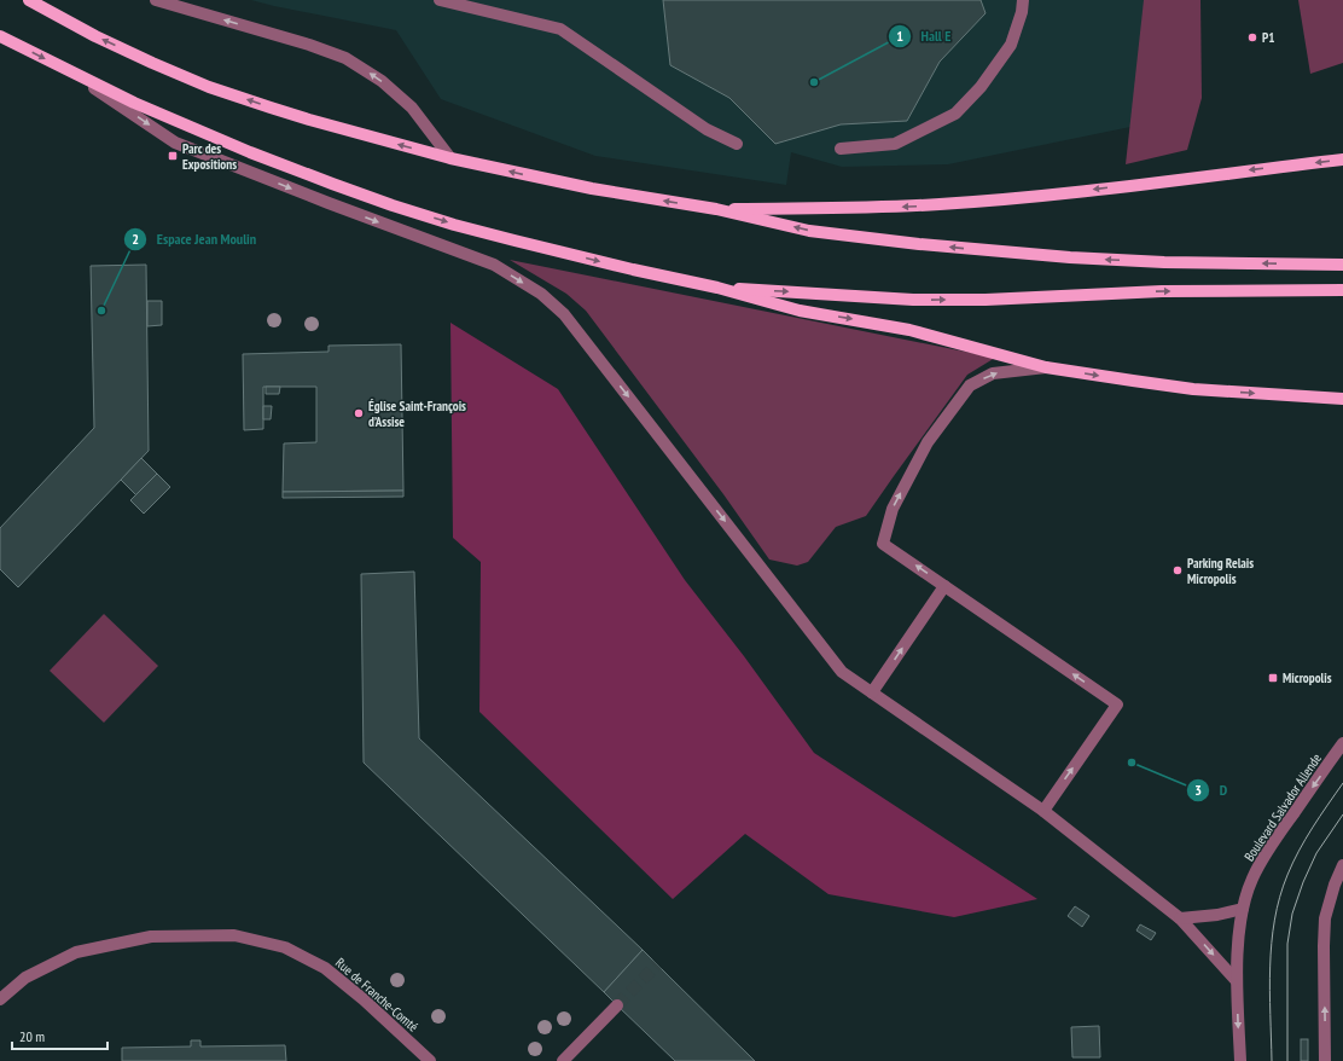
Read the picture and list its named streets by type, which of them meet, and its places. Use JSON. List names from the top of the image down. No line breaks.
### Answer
{"streets":{"street":["Boulevard Salvador Allende","Rue de Franche-Comté"]},"places":{"other":["P1","Hall E","Espace Jean Moulin","Église Saint-François d’Assise","Parking Relais Micropolis","D"],"transit":["Parc des Expositions","Micropolis"]},"scale_bar":"20 m"}
